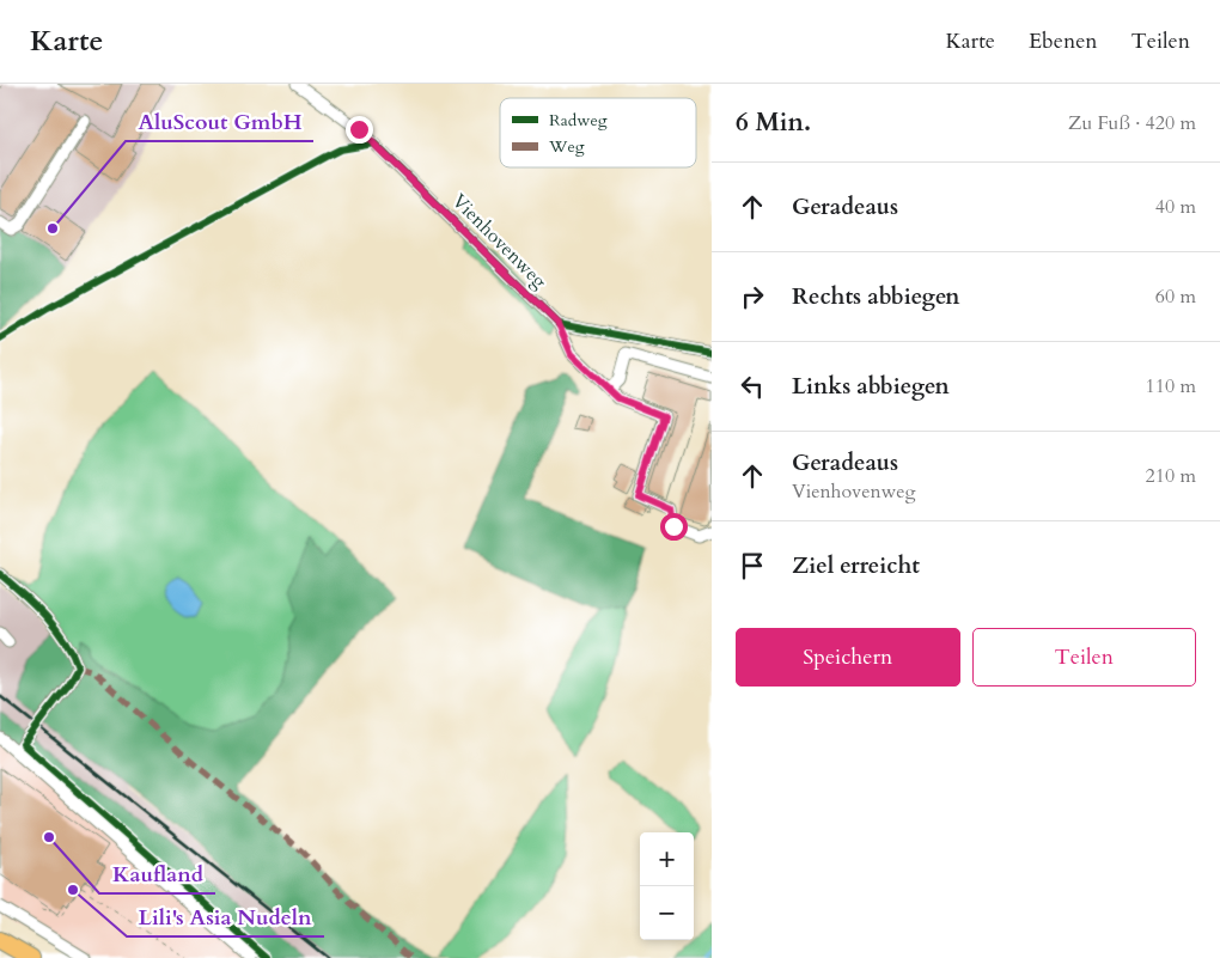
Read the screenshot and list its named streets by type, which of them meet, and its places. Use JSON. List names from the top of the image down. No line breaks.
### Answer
{"streets":{"street":["Vienhovenweg"]},"places":["AluScout GmbH","Kaufland","Lili's Asia Nudeln"],"legend":["Radweg","Weg"],"page":{"header":"Karte","nav":["Karte","Ebenen","Teilen"],"heading":["6 Min.","Zu Fuß · 420 m"],"list":[["Geradeaus","40 m"],["Rechts abbiegen","60 m"],["Links abbiegen","110 m"],["Geradeaus","Vienhovenweg","210 m"],"Ziel erreicht"],"buttons":["Speichern","Teilen"],"map_buttons":["+","−"]}}
